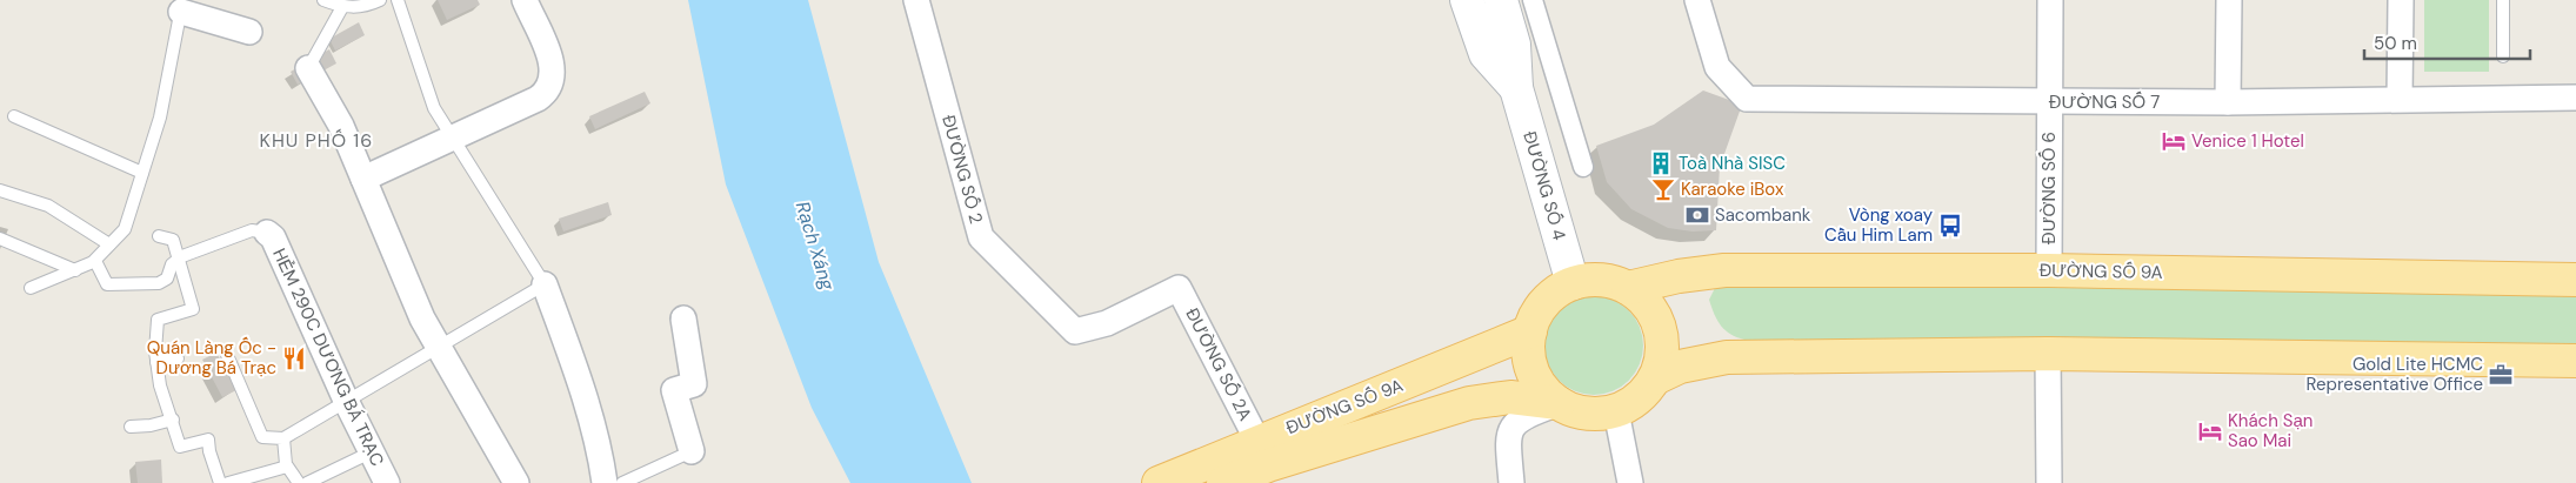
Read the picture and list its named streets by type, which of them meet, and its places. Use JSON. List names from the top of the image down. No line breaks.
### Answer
{"streets":{"main road":["ĐƯỜNG SỐ 4","ĐƯỜNG SỐ 9A"],"street":["ĐƯỜNG SỐ 7","ĐƯỜNG SỐ 2","ĐƯỜNG SỐ 6","HẺM 290C DƯƠNG BÁ TRẠC","ĐƯỜNG SỐ 2A"]},"crossings":[["ĐƯỜNG SỐ 7","ĐƯỜNG SỐ 6"],["ĐƯỜNG SỐ 2","ĐƯỜNG SỐ 2A"],["ĐƯỜNG SỐ 4","ĐƯỜNG SỐ 9A"],["ĐƯỜNG SỐ 6","ĐƯỜNG SỐ 9A"],["ĐƯỜNG SỐ 9A","ĐƯỜNG SỐ 2A"]],"districts":["KHU PHỐ 16"],"water":["Rạch Xáng"],"places":{"hotel":["Venice 1 Hotel","Khách Sạn Sao Mai"],"building":["Toà Nhà SISC"],"bar":["Karaoke iBox"],"bank":["Sacombank"],"bus stop":["Vòng xoay Cầu Him Lam"],"restaurant":["Quán Làng Ốc - Dương Bá Trạc"],"office":["Gold Lite HCMC Representative Office"]},"scale_bar":"50 m"}
